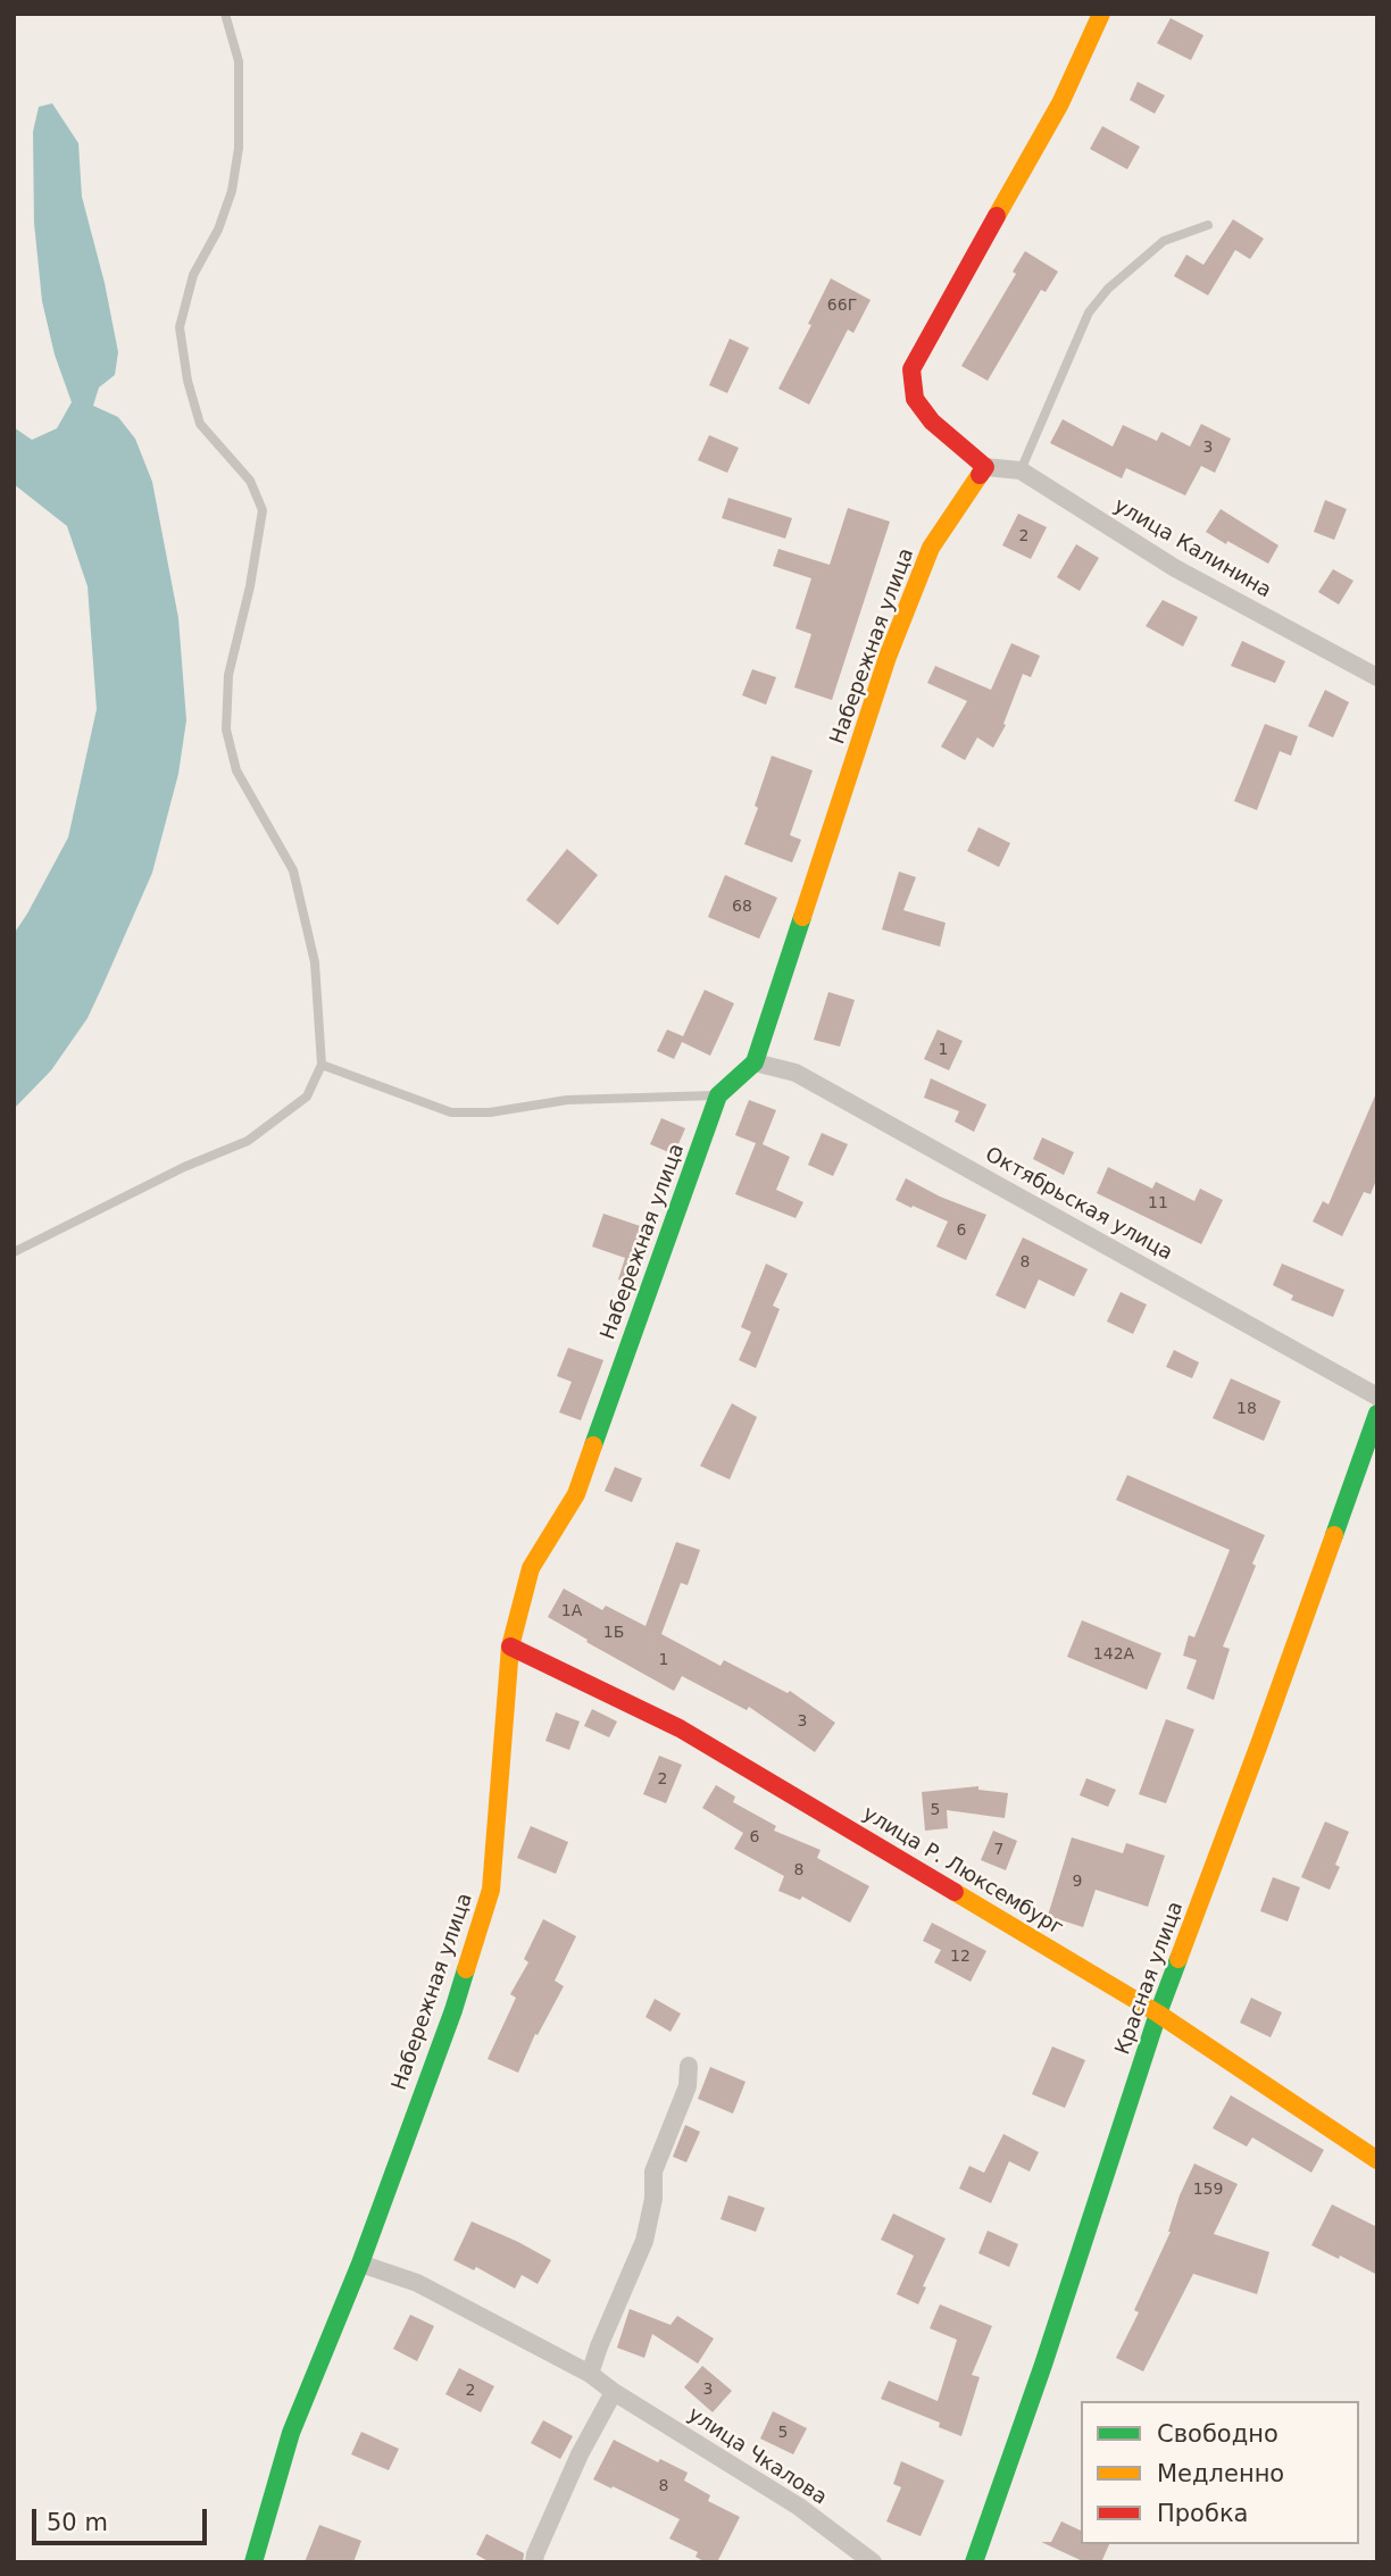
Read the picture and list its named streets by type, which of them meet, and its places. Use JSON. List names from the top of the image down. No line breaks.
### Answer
{"streets":{"street":["улица Калинина","Набережная улица","Октябрьская улица","улица Р. Люксембург","Красная улица","улица Чкалова"]},"crossings":[["улица Калинина","Набережная улица"],["Набережная улица","Октябрьская улица"],["Набережная улица","улица Р. Люксембург"],["Набережная улица","улица Чкалова"],["улица Р. Люксембург","Красная улица"]],"house_numbers":["66Г","3","2","68","1","11","6","8","18","1А","1Б","142А","1","3","2","5","6","7","8","9","12","159","3","2","5","8"],"legend":["Свободно","Медленно","Пробка"],"scale_bar":"50 m"}
